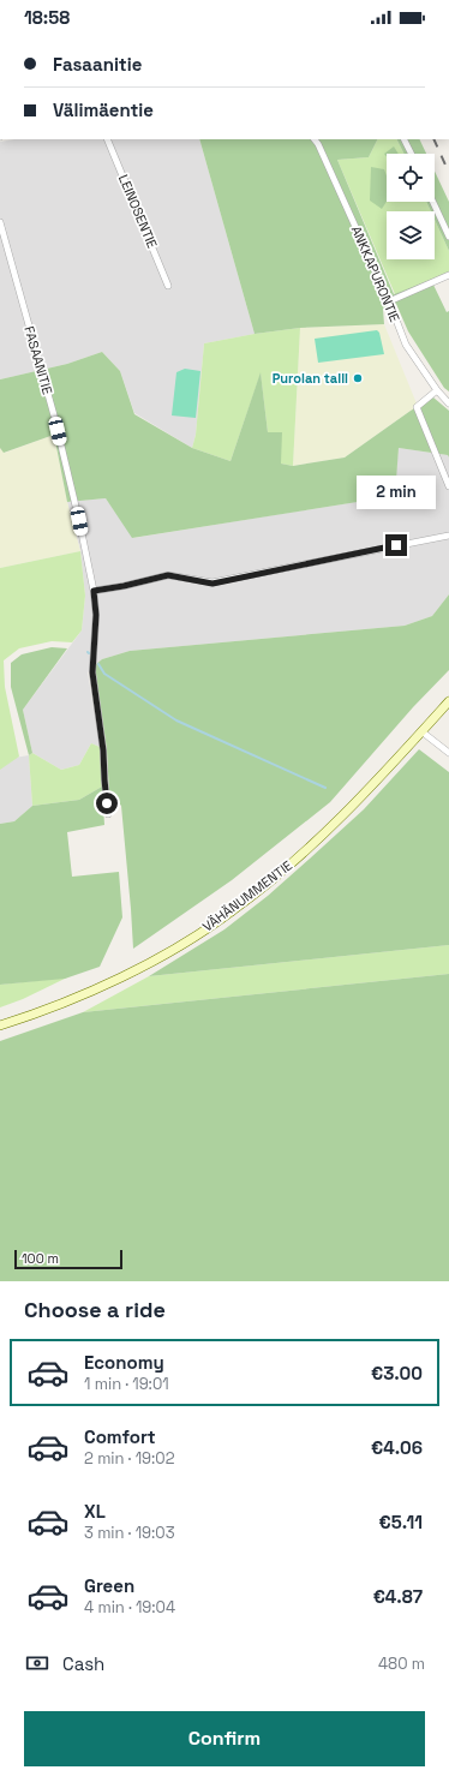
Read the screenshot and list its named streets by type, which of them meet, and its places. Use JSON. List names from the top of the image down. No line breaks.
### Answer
{"streets":{"main road":["VÄHÄNUMMENTIE"],"street":["LEINOSENTIE","ANKKAPURONTIE","FASAANITIE"]},"places":["Purolan talli"],"scale_bar":"100 m","page":{"status":"18:58","banner":["Fasaanitie","Välimäentie"],"bubble":"2 min","scale":"100 m","heading":"Choose a ride","list":[{"name":"Economy","note":"1 min · 19:01","value":"€3.00"},{"name":"Comfort","note":"2 min · 19:02","value":"€4.06"},{"name":"XL","note":"3 min · 19:03","value":"€5.11"},{"name":"Green","note":"4 min · 19:04","value":"€4.87"}],"pay":["Cash","480 m"],"buttons":"Confirm"}}
